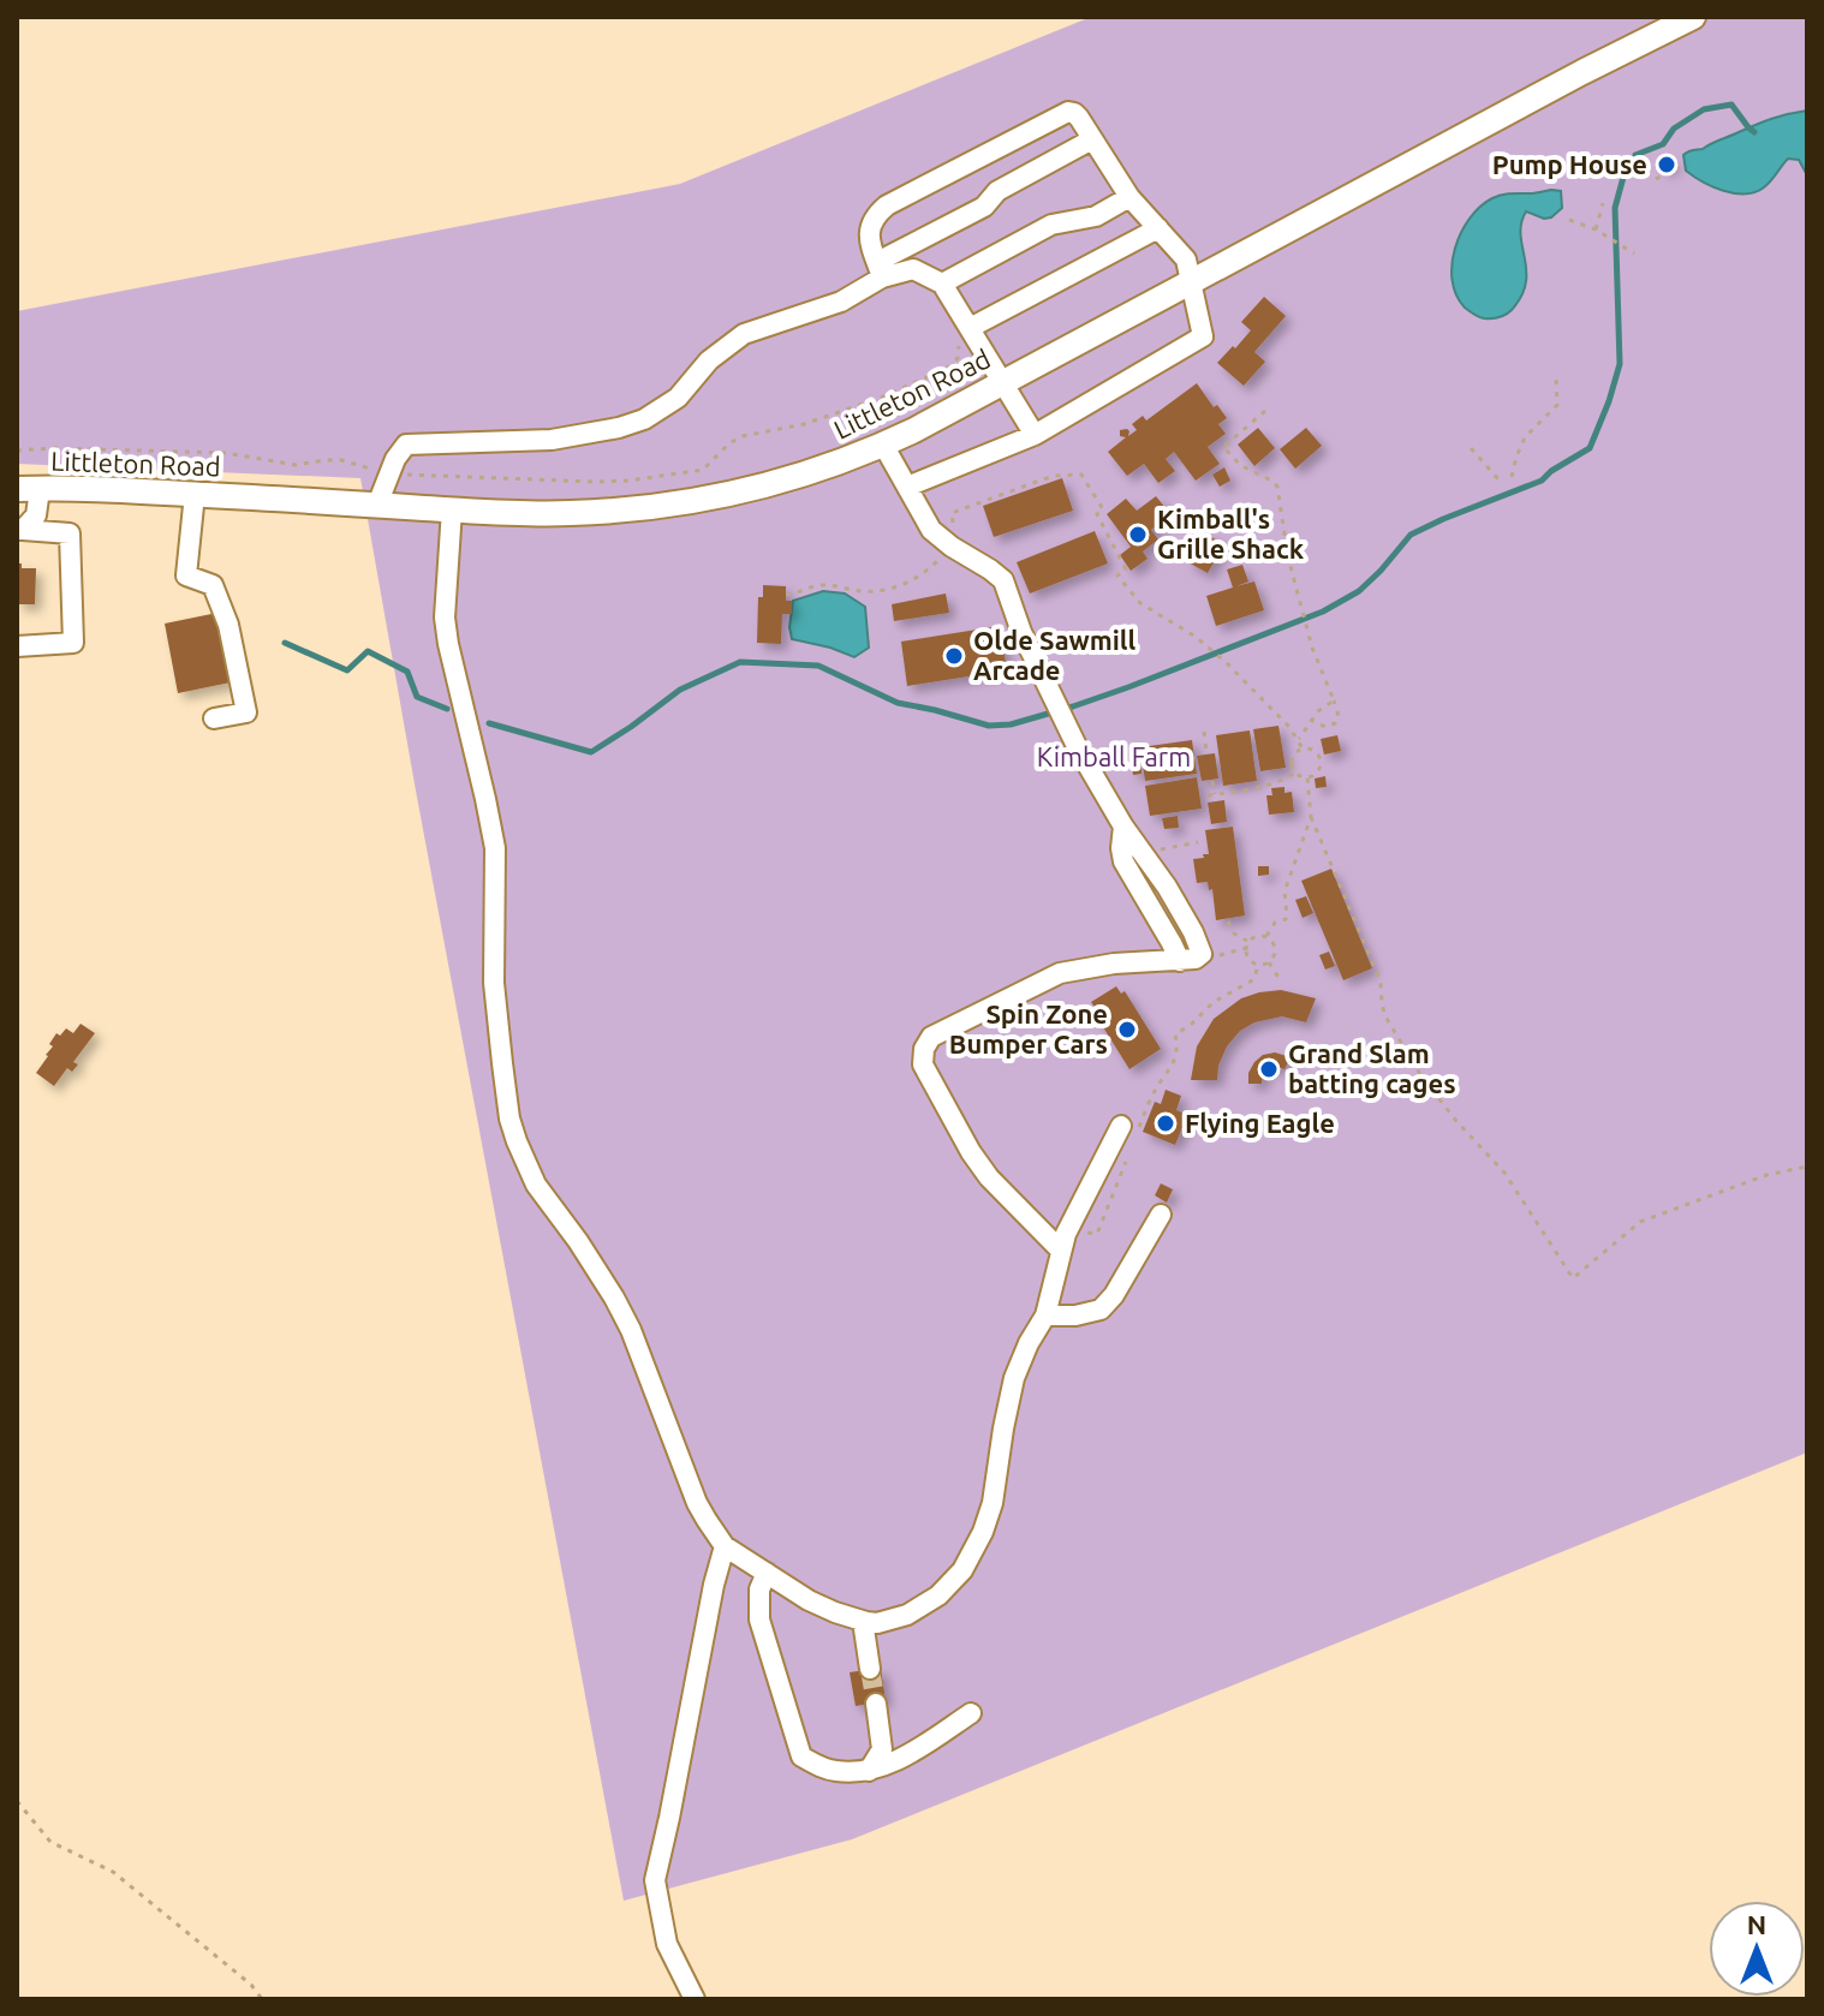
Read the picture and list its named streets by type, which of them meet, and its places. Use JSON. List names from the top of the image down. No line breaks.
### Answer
{"streets":{"main road":["Littleton Road"]},"parks":["Kimball Farm"],"places":["Pump House","Kimball's Grille Shack","Olde Sawmill Arcade","Spin Zone Bumper Cars","Grand Slam batting cages","Flying Eagle"],"north":"top"}
